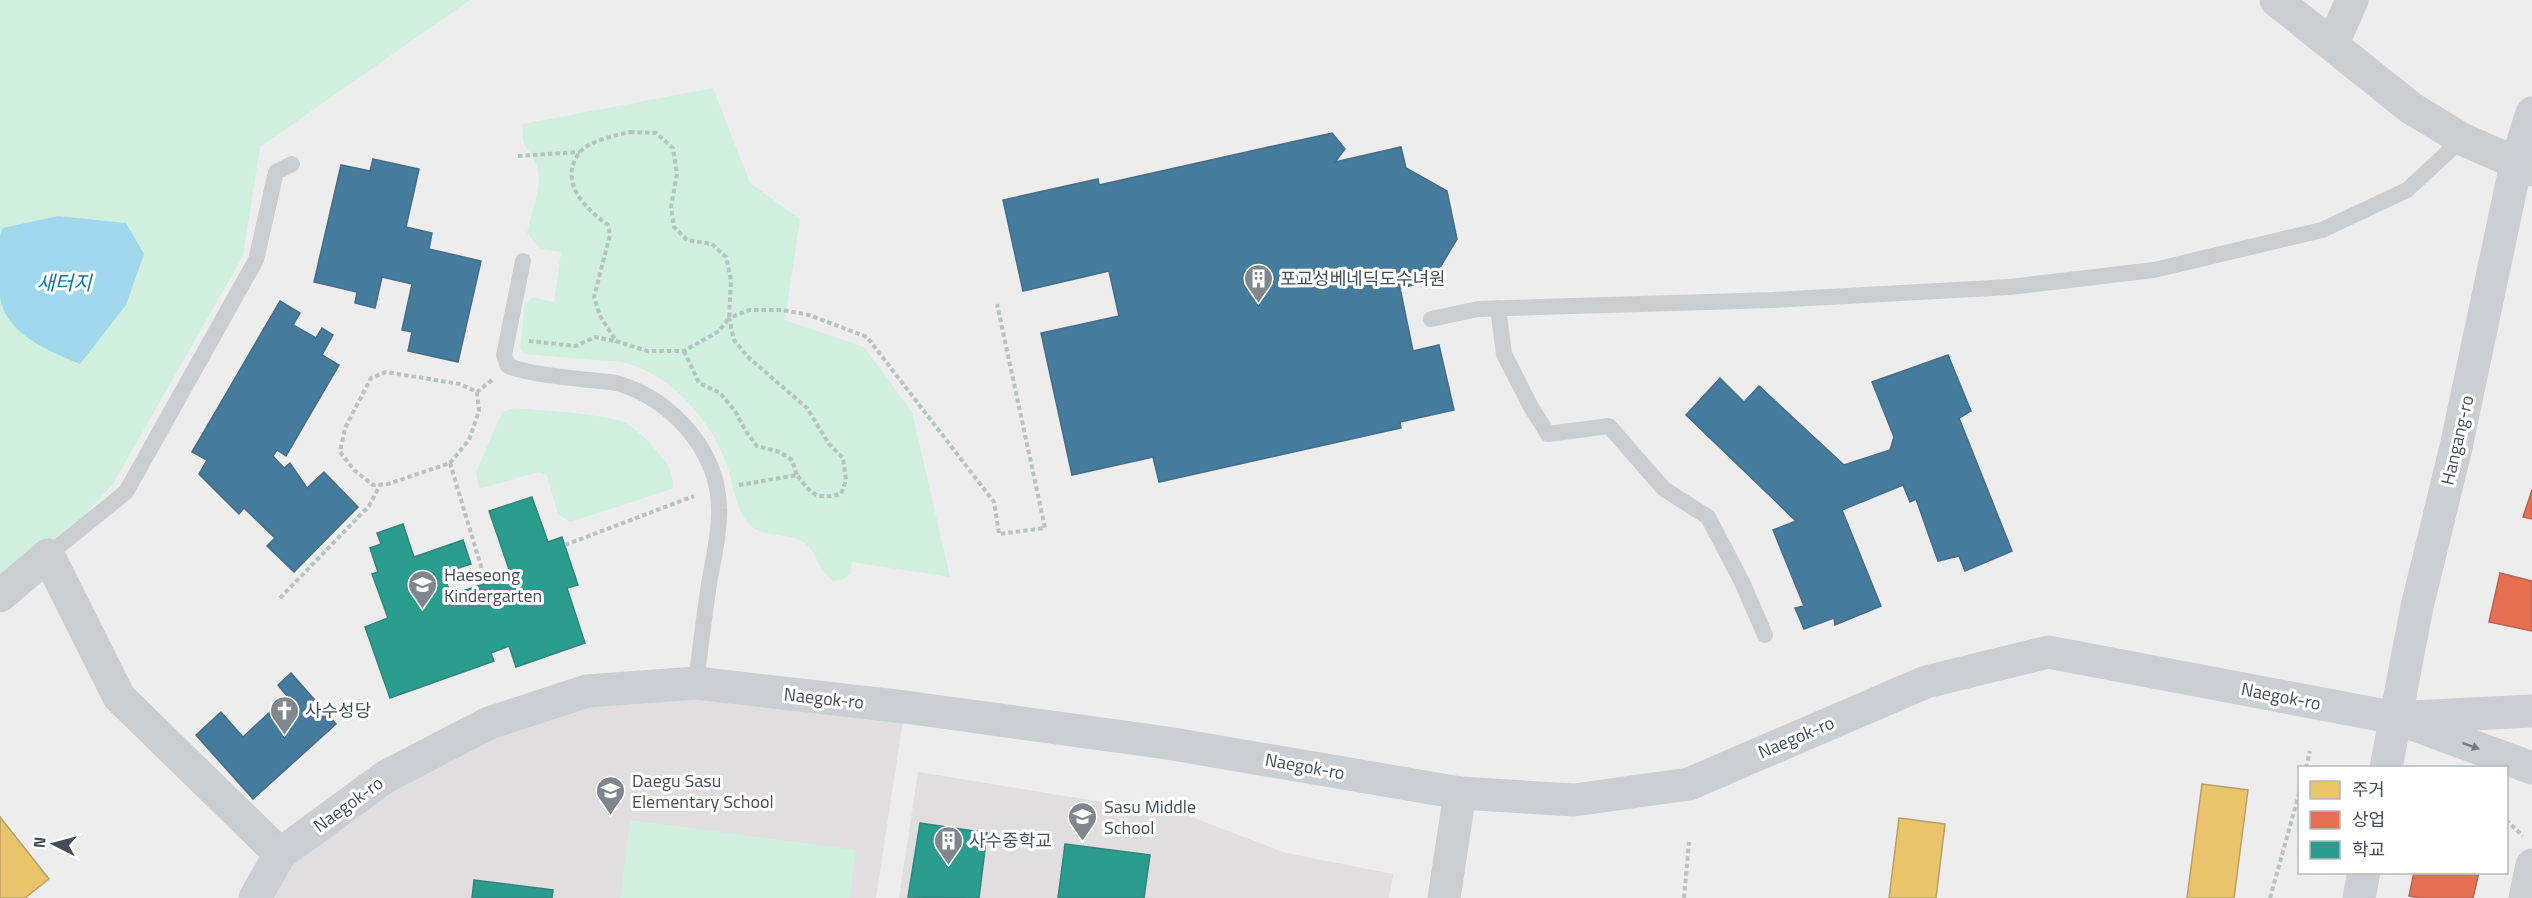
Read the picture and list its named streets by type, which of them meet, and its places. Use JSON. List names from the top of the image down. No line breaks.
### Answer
{"streets":{"main road":["Hangang-ro","Naegok-ro"]},"crossings":[["Hangang-ro","Naegok-ro"]],"water":["새터지"],"places":{"building":["포교성베네딕도수녀원","사수중학교"],"school or university":["Haeseong Kindergarten","Daegu Sasu Elementary School","Sasu Middle School"],"church":["사수성당"]},"legend":["주거","상업","학교"],"north":"left"}
